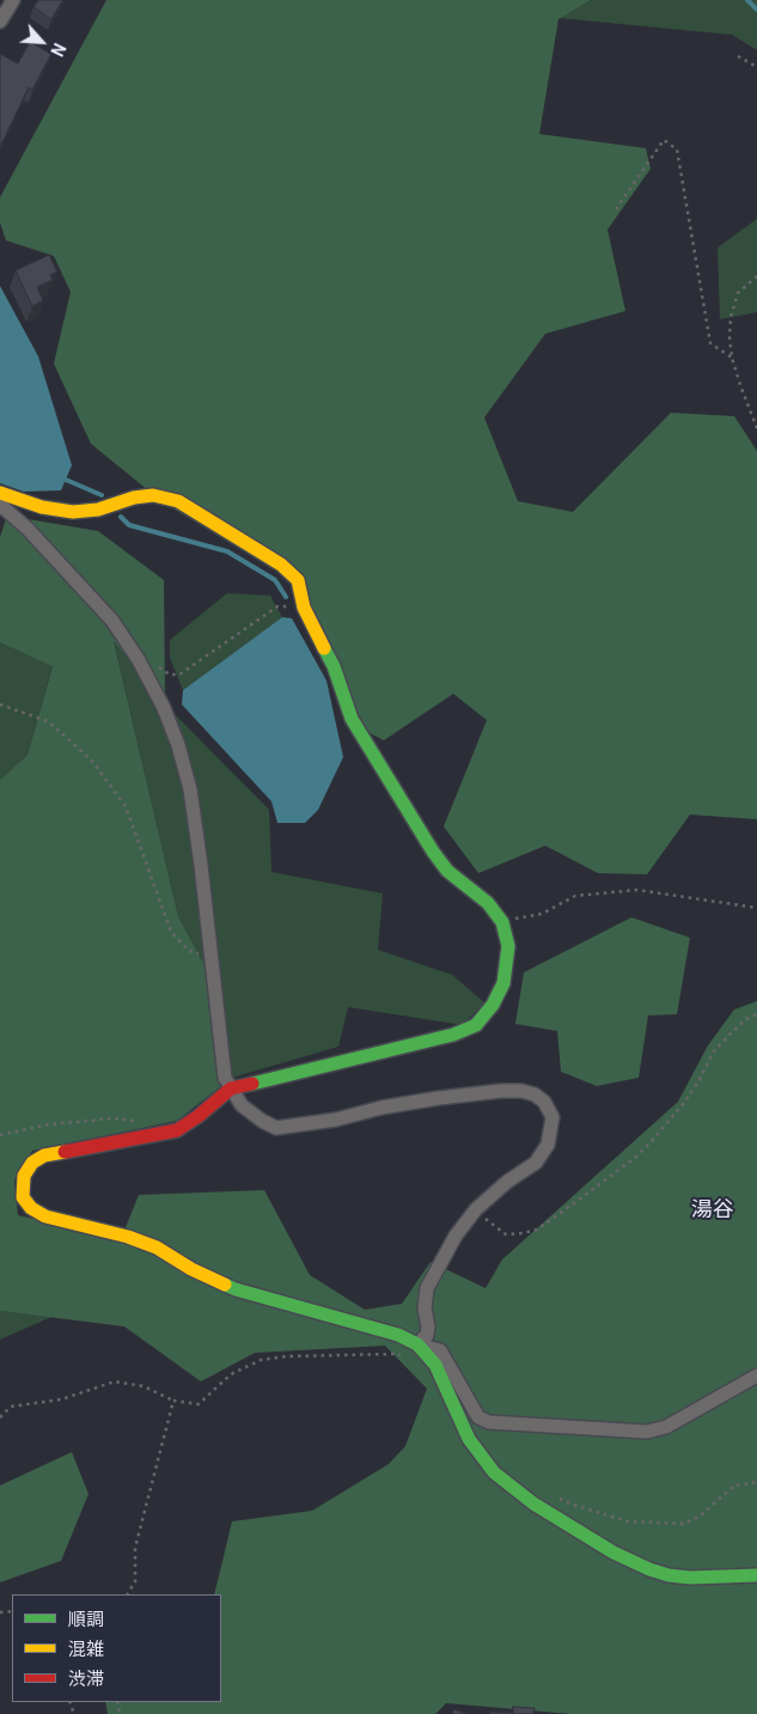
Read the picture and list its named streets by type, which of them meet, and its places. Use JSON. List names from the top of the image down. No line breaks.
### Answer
{"districts":["湯谷"],"legend":["順調","混雑","渋滞"],"north":"bottom right"}
